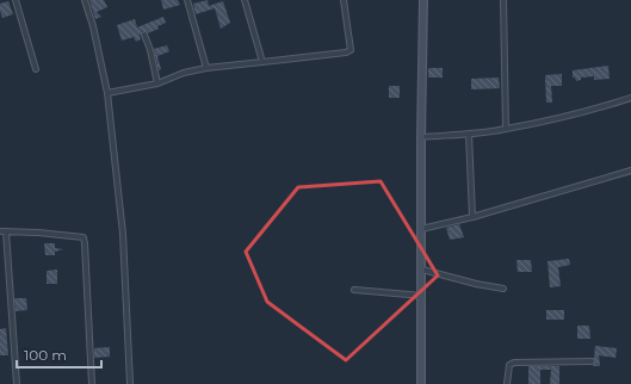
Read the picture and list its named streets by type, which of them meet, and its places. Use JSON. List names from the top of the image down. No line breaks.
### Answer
{"scale_bar":"100 m"}
